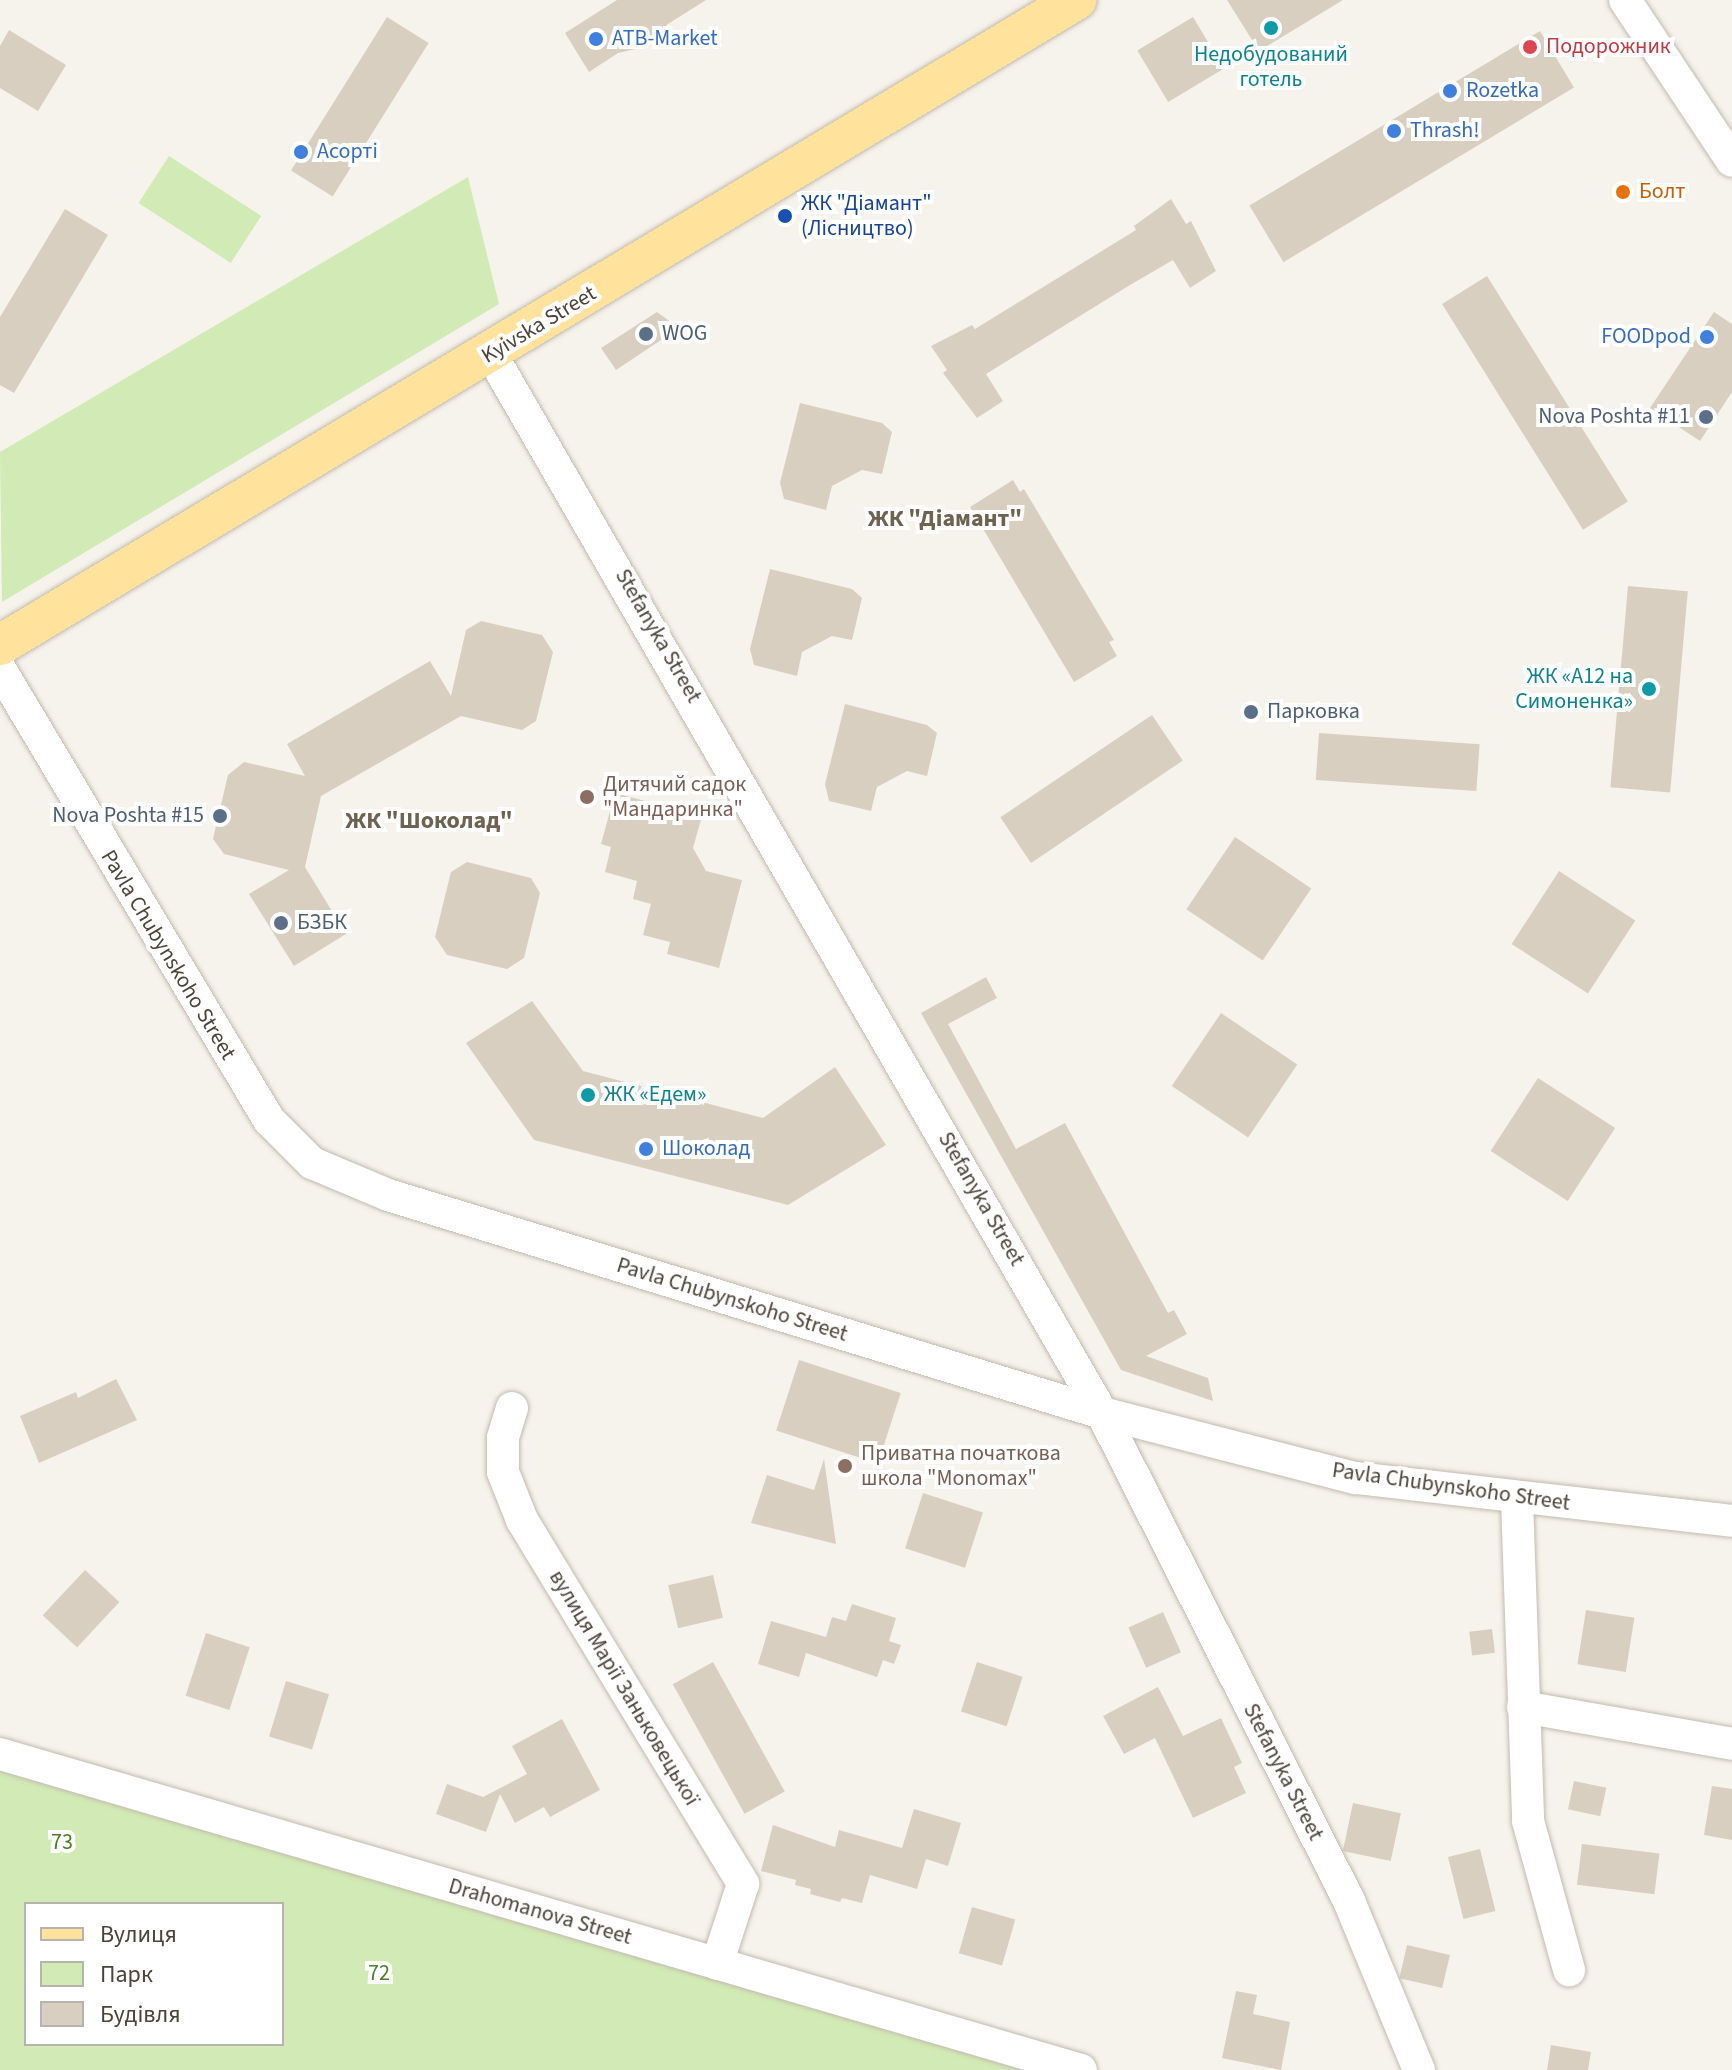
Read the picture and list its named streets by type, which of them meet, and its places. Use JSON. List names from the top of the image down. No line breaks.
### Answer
{"streets":{"main road":["Kyivska Street"],"street":["Stefanyka Street","Pavla Chubynskoho Street","вулиця Марії Заньковецької","Drahomanova Street"]},"crossings":[["Kyivska Street","Stefanyka Street"],["Stefanyka Street","Pavla Chubynskoho Street"],["вулиця Марії Заньковецької","Drahomanova Street"]],"districts":["ЖК \"Діамант\"","ЖК \"Шоколад\""],"parks":["73","72"],"places":["Недобудований готель","ATB-Market","Подорожник","Rozetka","Thrash!","Асорті","Болт","ЖК \"Діамант\" (Лісництво)","WOG","FOODpod","Nova Poshta #11","ЖК «А12 на Симоненка»","Парковка","Дитячий садок \"Мандаринка\"","Nova Poshta #15","БЗБК","ЖК «Едем»","Шоколад","Приватна початкова школа \"Monomax\""],"legend":["Вулиця","Парк","Будівля"]}
